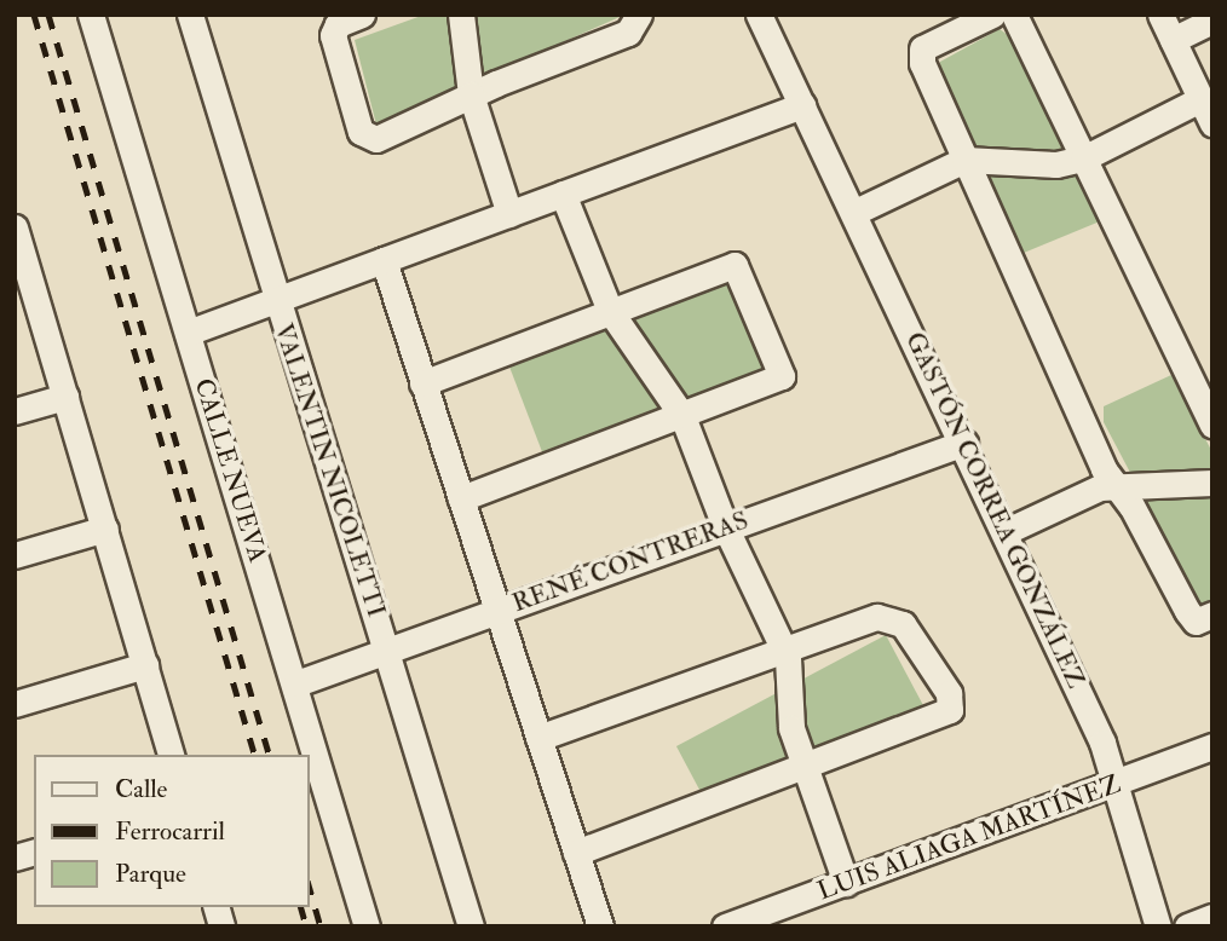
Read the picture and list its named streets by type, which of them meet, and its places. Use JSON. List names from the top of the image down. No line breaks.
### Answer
{"streets":{"street":["CALLE NUEVA","VALENTIN NICOLETTI","GASTÓN CORREA GONZÁLEZ","RENÉ CONTRERAS","LUIS ALIAGA MARTÍNEZ"]},"crossings":[["CALLE NUEVA","RENÉ CONTRERAS"],["VALENTIN NICOLETTI","RENÉ CONTRERAS"],["GASTÓN CORREA GONZÁLEZ","RENÉ CONTRERAS"],["GASTÓN CORREA GONZÁLEZ","LUIS ALIAGA MARTÍNEZ"]],"legend":["Calle","Ferrocarril","Parque"]}
